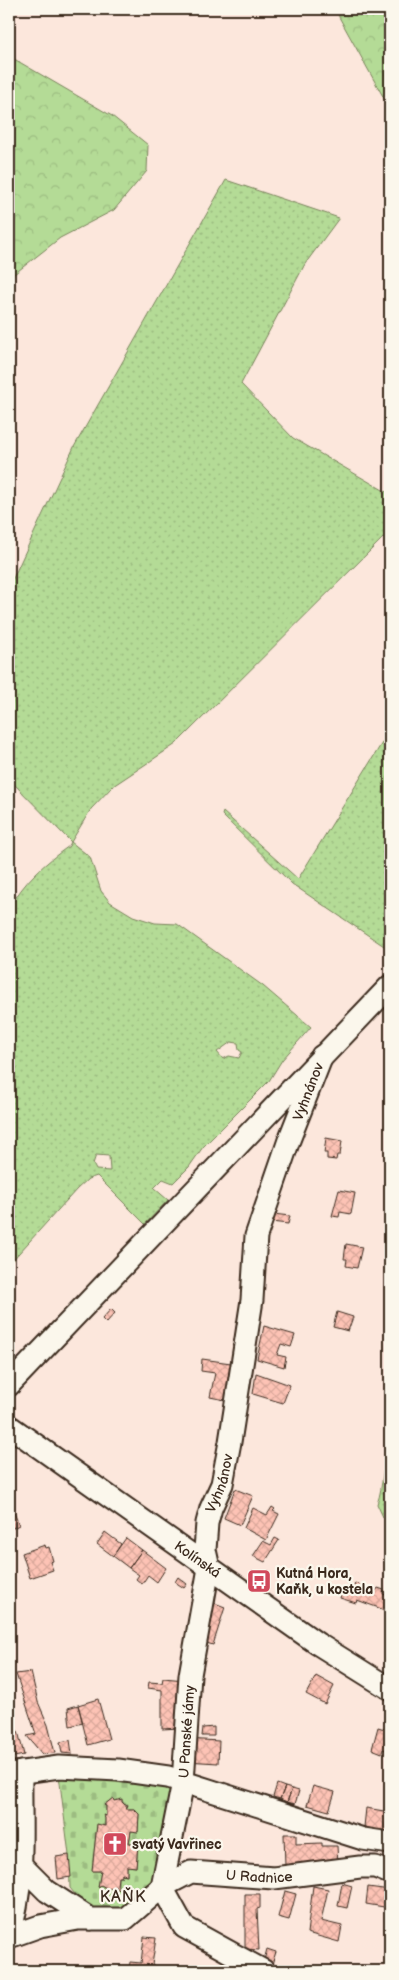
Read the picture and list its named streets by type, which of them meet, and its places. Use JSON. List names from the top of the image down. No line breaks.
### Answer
{"streets":{"street":["Vyhnánov","Kolínská","U Panské jámy","U Radnice"]},"crossings":[["Vyhnánov","Kolínská"],["Vyhnánov","U Panské jámy"],["Kolínská","U Panské jámy"],["U Panské jámy","U Radnice"]],"districts":["KAŇK"],"places":{"bus stop":["Kutná Hora, Kaňk, u kostela"],"church":["svatý Vavřinec"]}}
